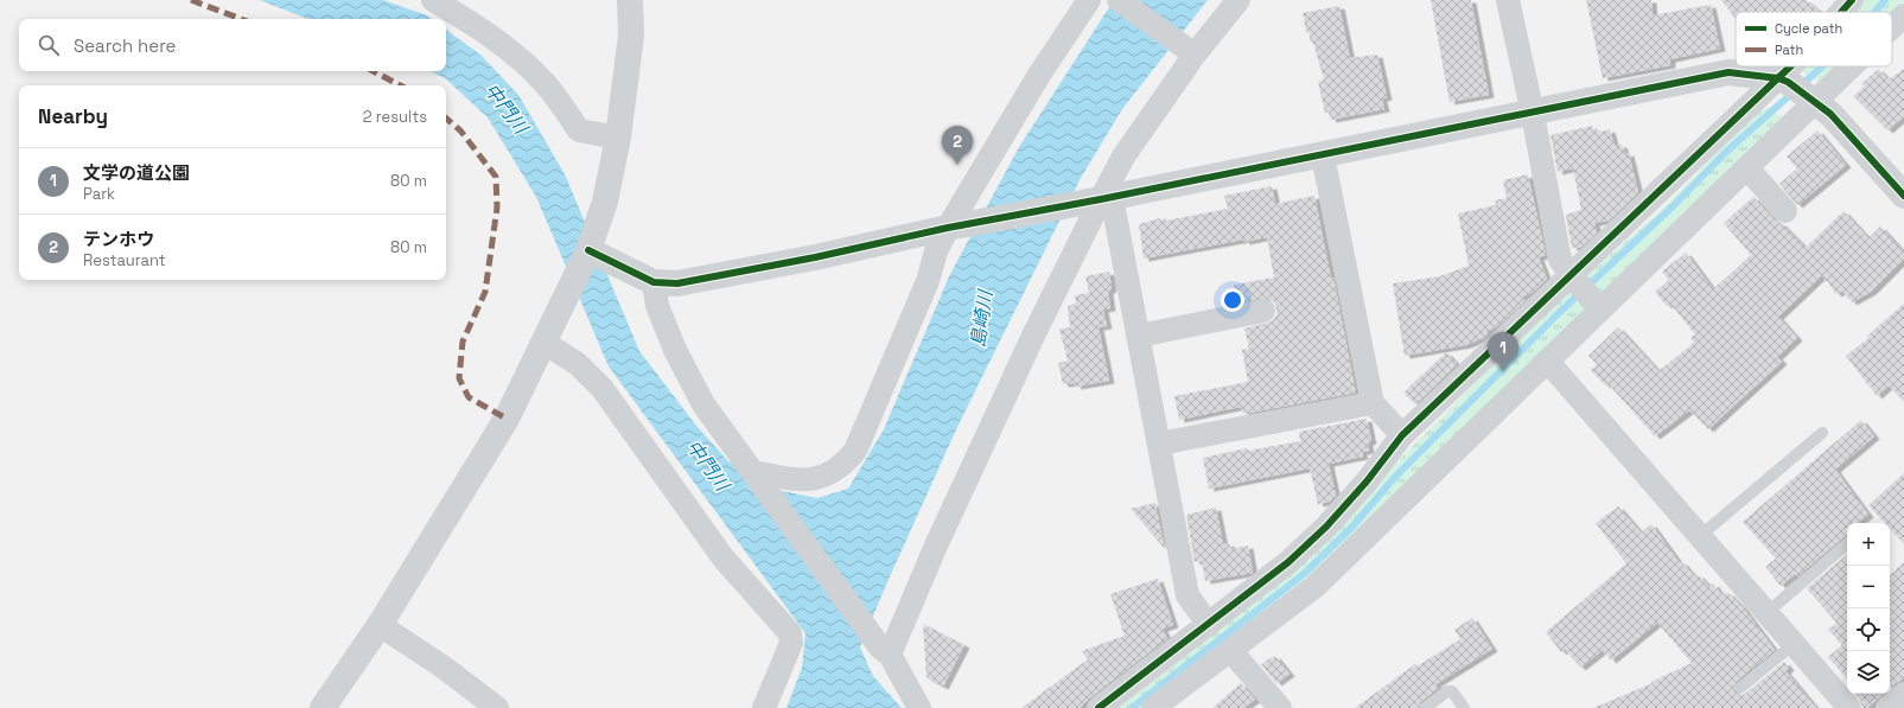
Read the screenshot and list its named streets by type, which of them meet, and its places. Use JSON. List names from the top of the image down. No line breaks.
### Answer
{"water":["中門川","島崎川"],"legend":["Cycle path","Path"],"page":{"search":"Search here","heading":["Nearby","2 results"],"pins":["2","1"],"list":[{"mark":"1","name":"文学の道公園","note":"Park","value":"80 m"},{"mark":"2","name":"テンホウ","note":"Restaurant","value":"80 m"}],"map_buttons":["+","−"]}}
